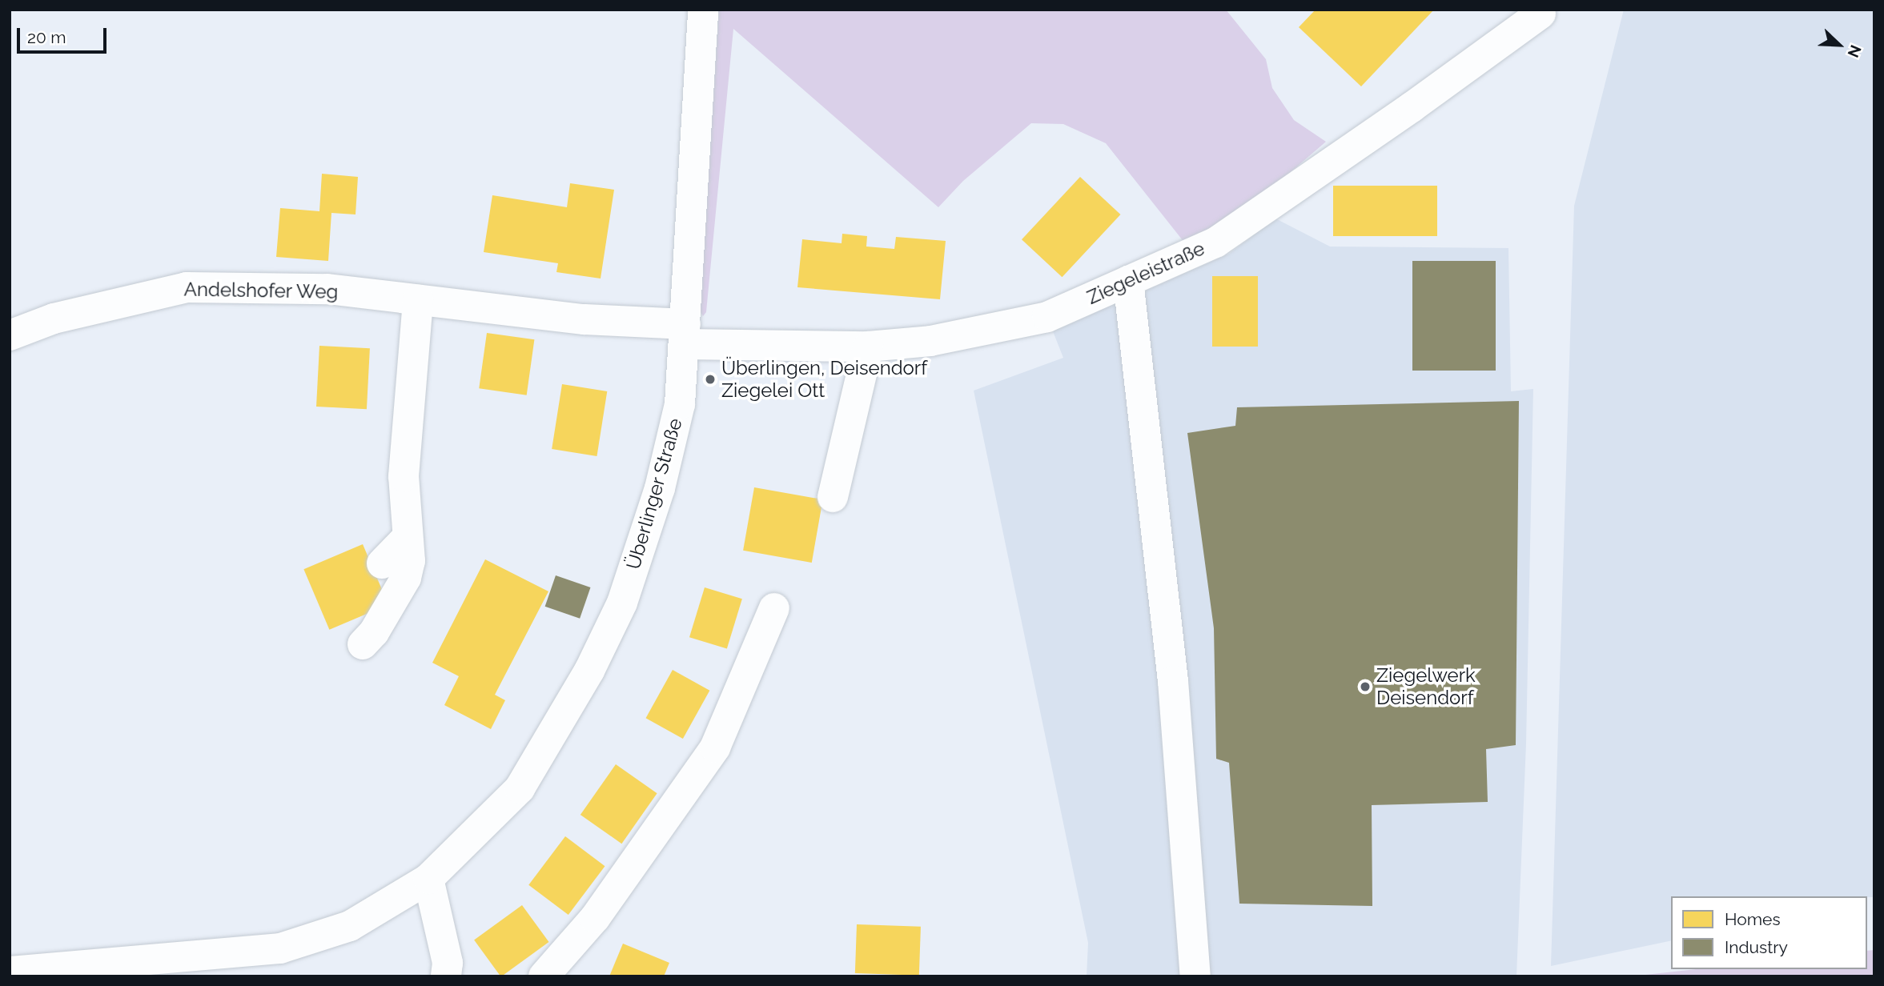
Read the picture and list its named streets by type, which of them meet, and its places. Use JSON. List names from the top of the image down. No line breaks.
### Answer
{"streets":{"street":["Ziegeleistraße","Andelshofer Weg","Überlinger Straße"]},"crossings":[["Ziegeleistraße","Andelshofer Weg"],["Ziegeleistraße","Überlinger Straße"],["Andelshofer Weg","Überlinger Straße"]],"places":["Überlingen, Deisendorf Ziegelei Ott","Ziegelwerk Deisendorf"],"legend":["Homes","Industry"],"scale_bar":"20 m","north":"bottom right"}
